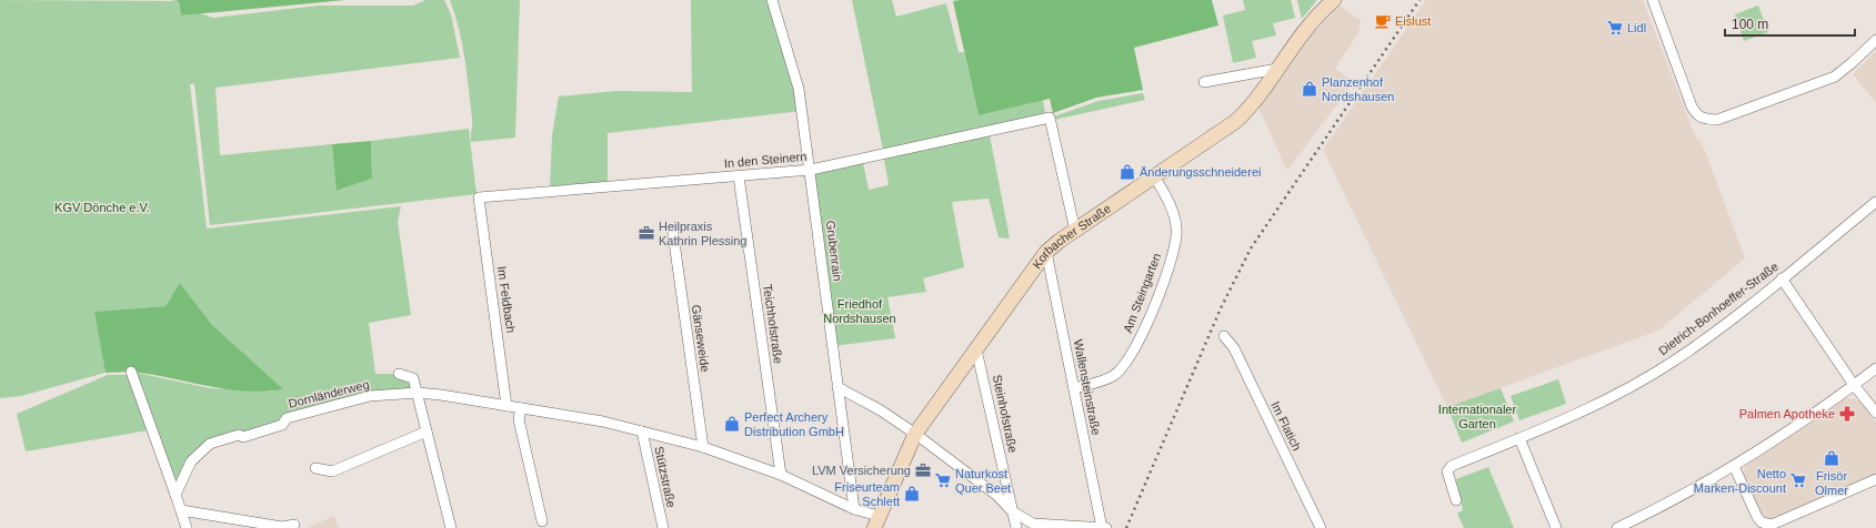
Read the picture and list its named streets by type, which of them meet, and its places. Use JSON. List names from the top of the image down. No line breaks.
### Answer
{"streets":{"street":["In den Steinern","Korbacher Straße","Grubenrain","Am Steingarten","Im Feldbach","Dietrich-Bonhoeffer-Straße","Teichhofstraße","Gänseweide","Wallensteinstraße","Dornländerweg","Steinhofstraße","Im Flatich","Stützstraße"]},"crossings":[["In den Steinern","Korbacher Straße"],["In den Steinern","Grubenrain"],["In den Steinern","Im Feldbach"],["In den Steinern","Teichhofstraße"],["Korbacher Straße","Am Steingarten"],["Korbacher Straße","Wallensteinstraße"],["Korbacher Straße","Steinhofstraße"],["Am Steingarten","Wallensteinstraße"]],"parks":["KGV Dönche e.V.","Friedhof Nordshausen","Internationaler Garten"],"places":{"cafe":["Eislust"],"supermarket":["Lidl","Naturkost Quer Beet","Netto Marken-Discount"],"shop":["Planzenhof Nordshausen","Änderungsschneiderei","Perfect Archery Distribution GmbH","Frisör Olmer","Friseurteam Schlett"],"office":["Heilpraxis Kathrin Plessing","LVM Versicherung"],"pharmacy":["Palmen Apotheke"]},"scale_bar":"100 m"}
